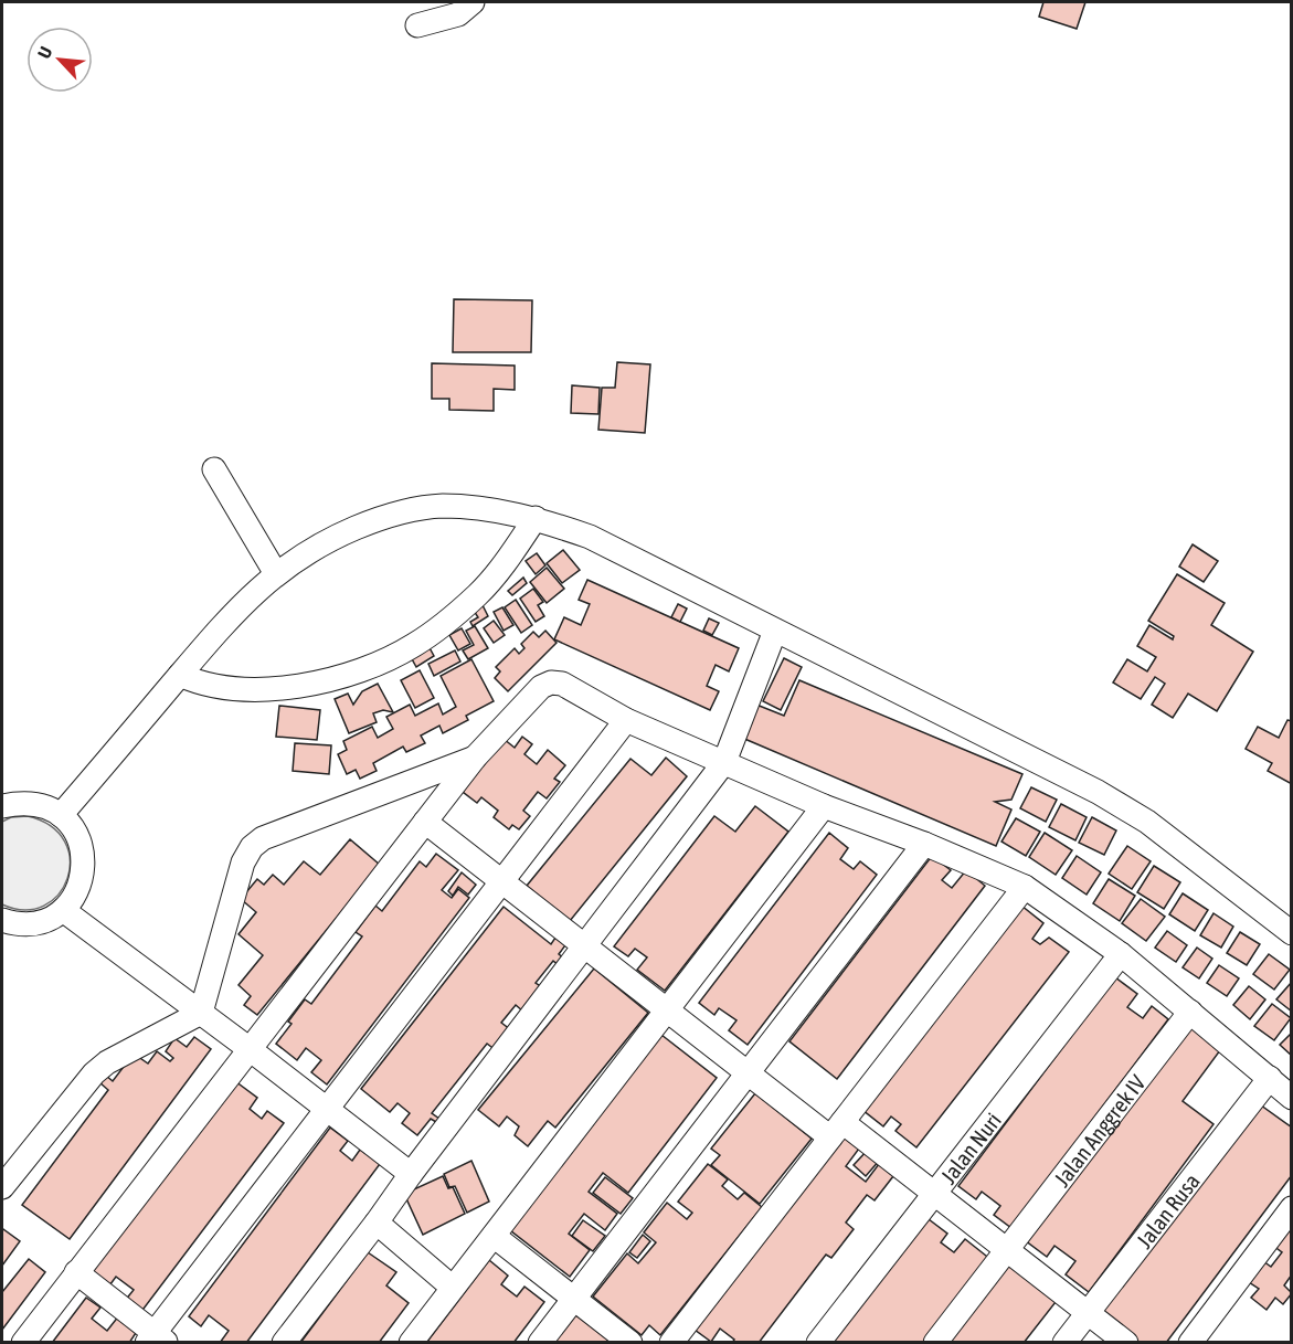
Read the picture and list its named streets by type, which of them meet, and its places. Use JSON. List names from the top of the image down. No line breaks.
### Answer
{"streets":{"street":["Jalan Anggrek IV","Jalan Nuri","Jalan Rusa"]},"north":"top left"}
